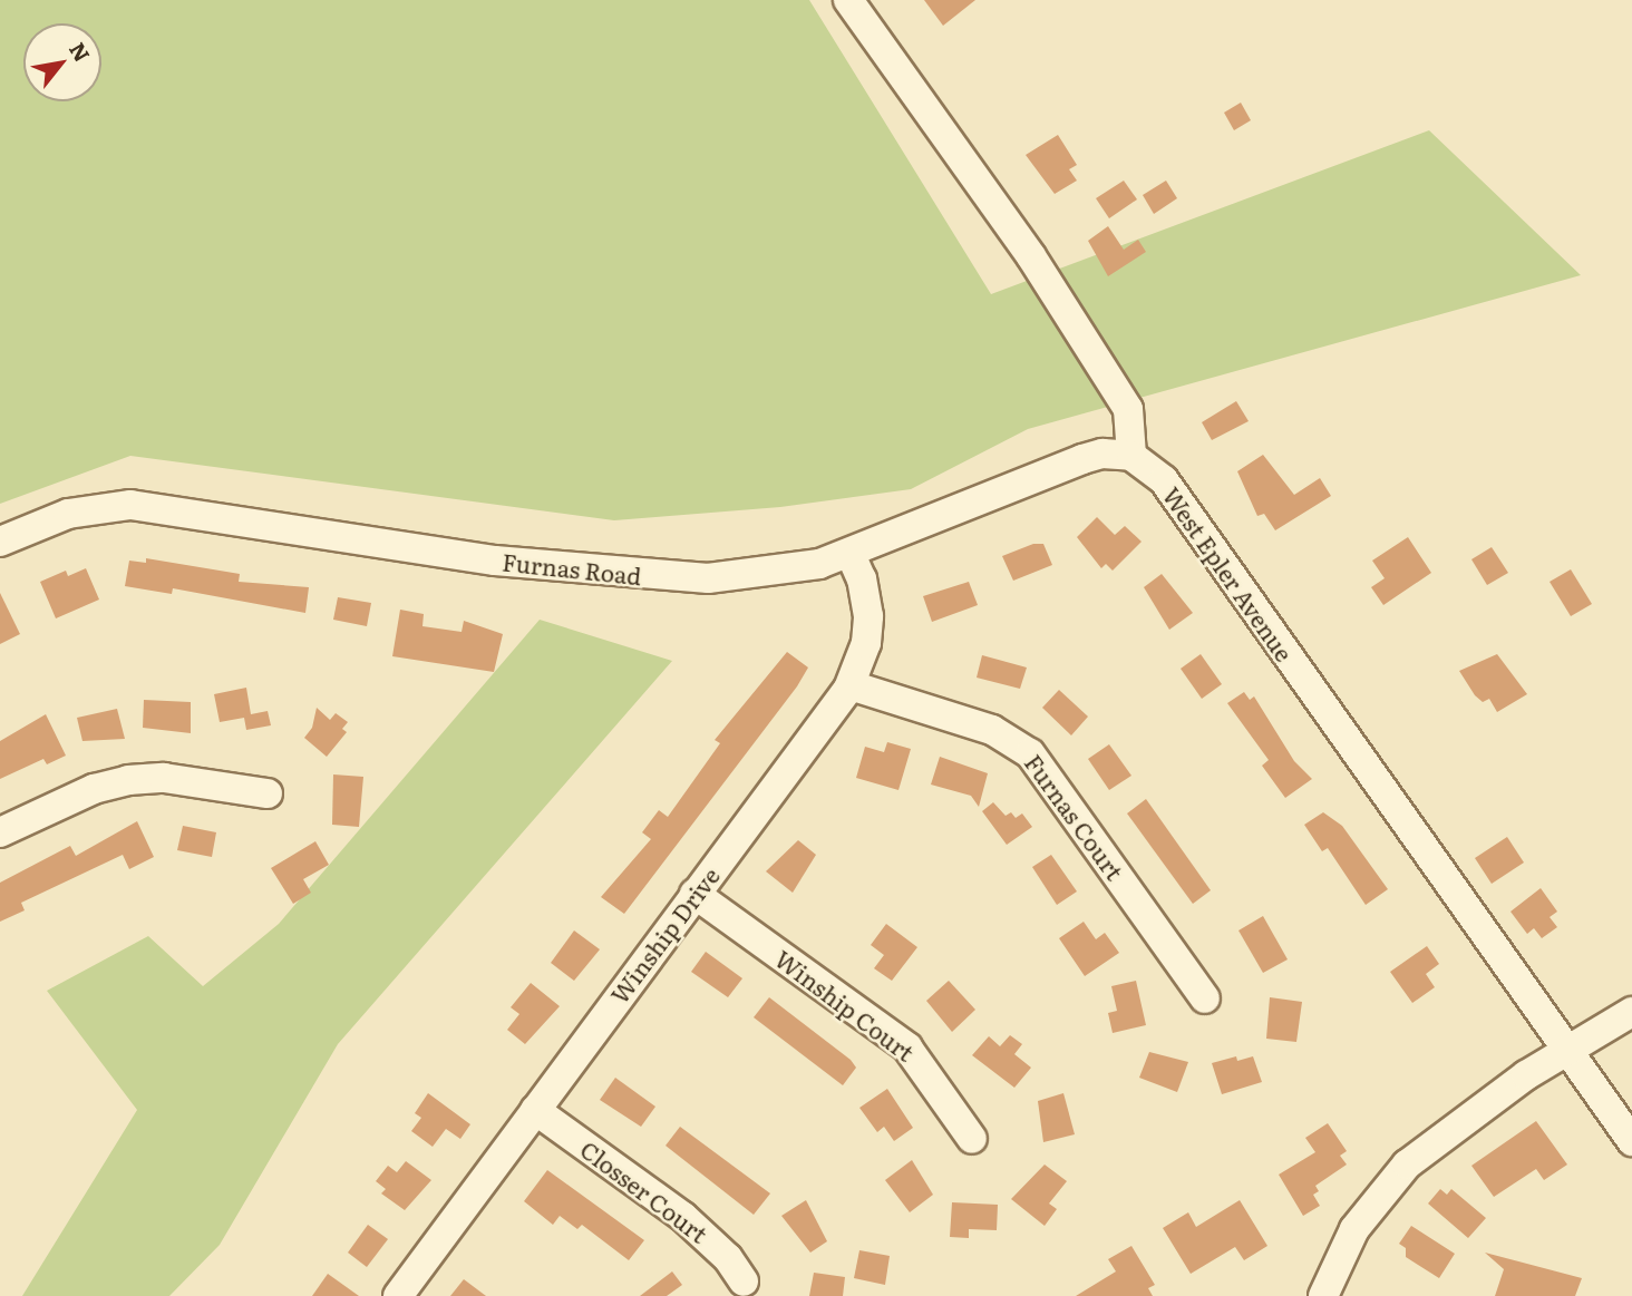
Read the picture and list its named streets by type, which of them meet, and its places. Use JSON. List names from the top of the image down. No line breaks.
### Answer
{"streets":{"street":["Furnas Road","West Epler Avenue","Furnas Court","Winship Drive","Winship Court","Closser Court"]},"crossings":[["Furnas Road","West Epler Avenue"],["Furnas Road","Winship Drive"],["Furnas Court","Winship Drive"],["Winship Drive","Winship Court"],["Winship Drive","Closser Court"]],"north":"top right"}
